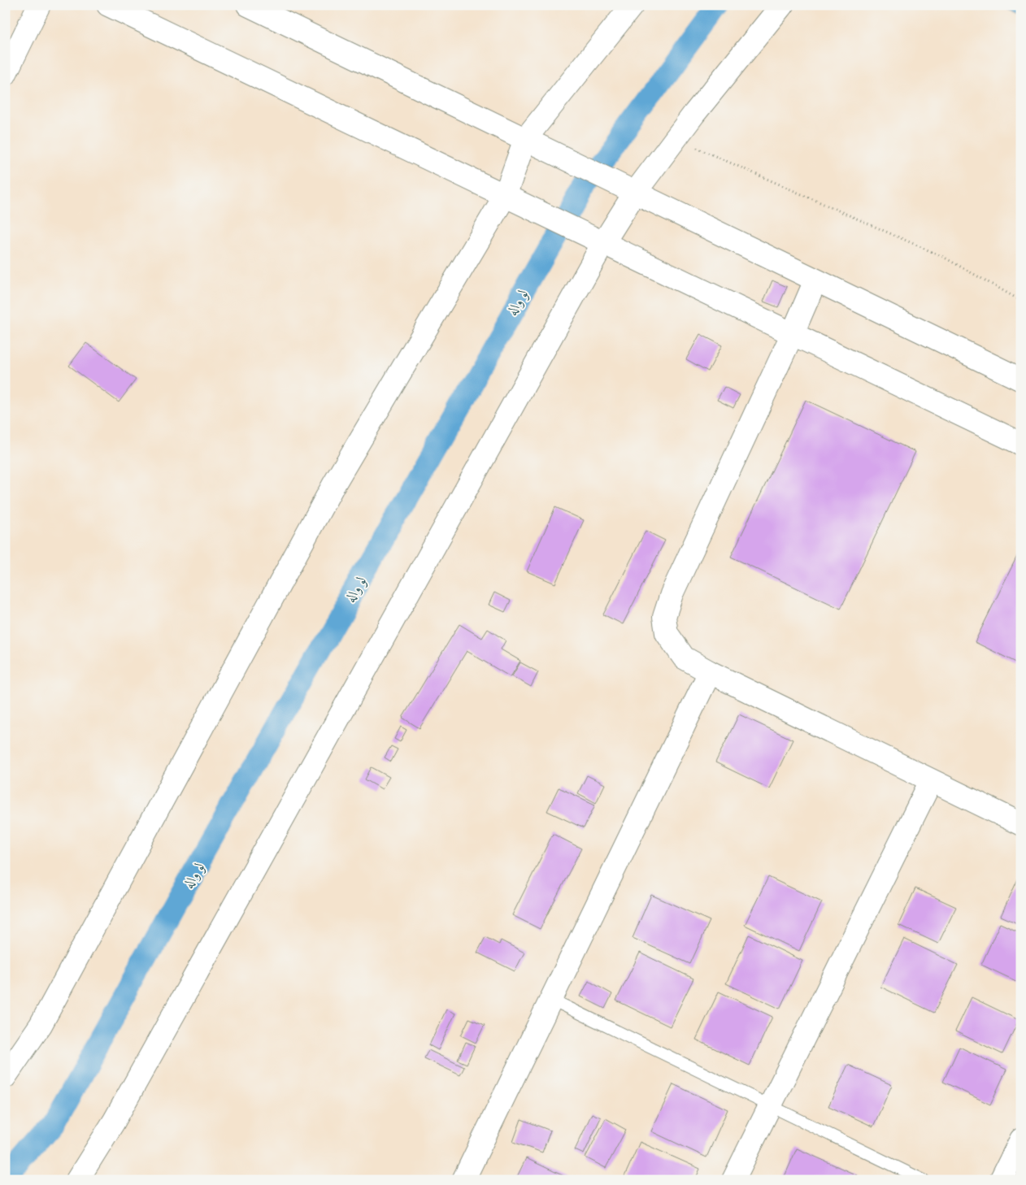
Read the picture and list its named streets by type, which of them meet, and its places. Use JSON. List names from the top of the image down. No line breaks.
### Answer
{"water":["لو واله"]}
